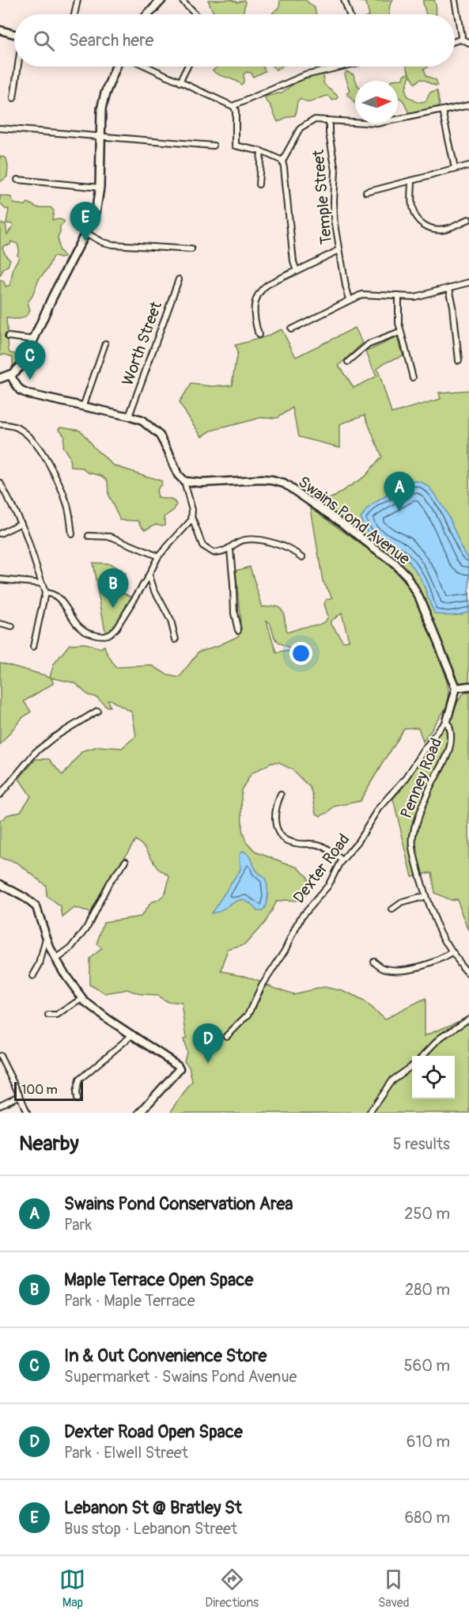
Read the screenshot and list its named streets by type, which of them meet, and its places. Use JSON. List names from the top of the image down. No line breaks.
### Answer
{"streets":{"street":["Temple Street","Worth Street","Swains Pond Avenue","Penney Road","Dexter Road"]},"crossings":[["Penney Road","Dexter Road"]],"scale_bar":"100 m","north":"right","page":{"search":"Search here","pins":["E","C","A","B","D"],"scale":"100 m","heading":["Nearby","5 results"],"list":[{"mark":"A","name":"Swains Pond Conservation Area","note":"Park","value":"250 m"},{"mark":"B","name":"Maple Terrace Open Space","note":"Park · Maple Terrace","value":"280 m"},{"mark":"C","name":"In & Out Convenience Store","note":"Supermarket · Swains Pond Avenue","value":"560 m"},{"mark":"D","name":"Dexter Road Open Space","note":"Park · Elwell Street","value":"610 m"},{"mark":"E","name":"Lebanon St @ Bratley St","note":"Bus stop · Lebanon Street","value":"680 m"}],"nav":["Map","Directions","Saved"]}}
